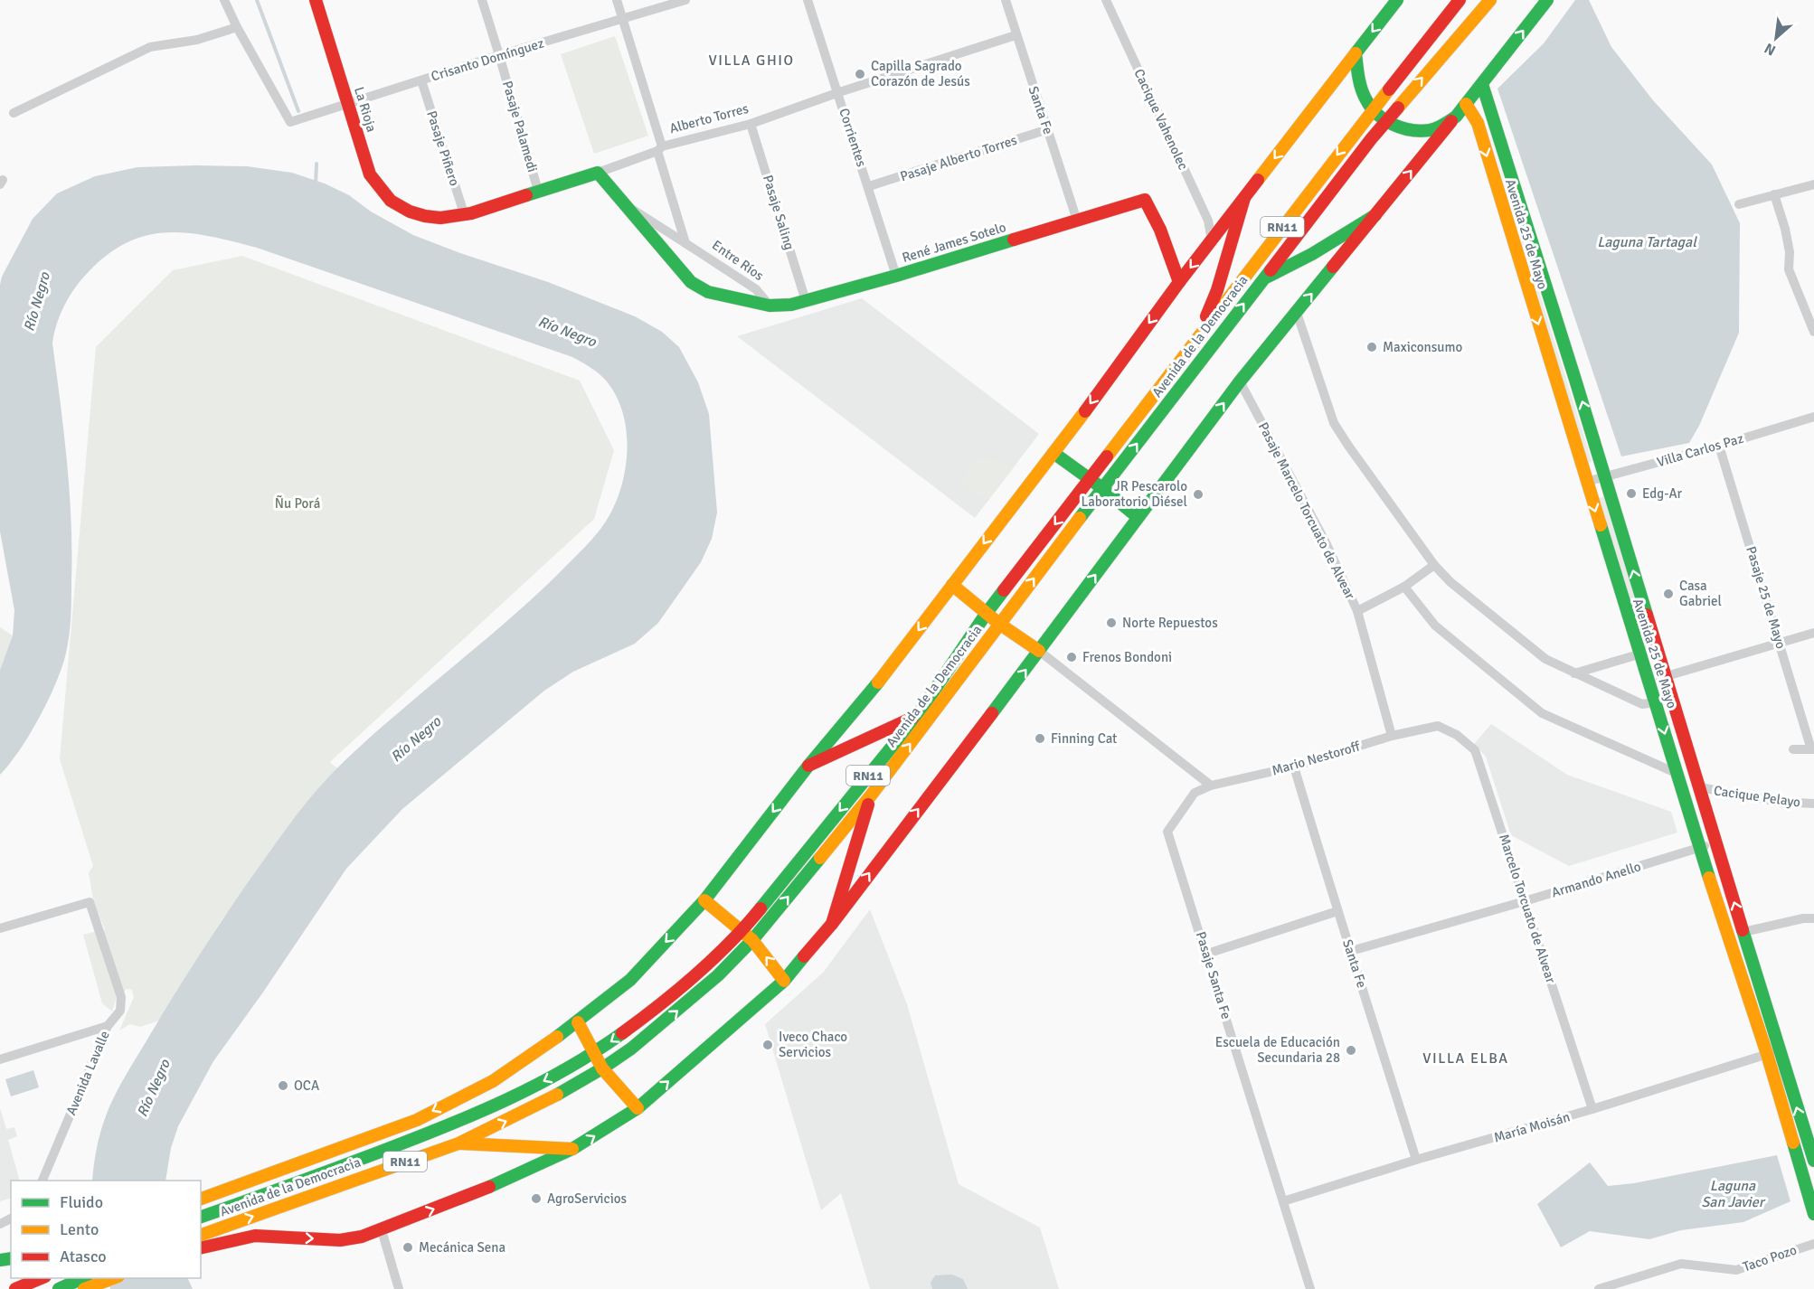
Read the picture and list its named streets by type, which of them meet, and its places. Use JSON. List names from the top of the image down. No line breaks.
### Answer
{"streets":{"main road":["La Rioja","Alberto Torres","RN11","Avenida 25 de Mayo","René James Sotelo","Entre Ríos","Avenida de la Democracia"],"street":["Crisanto Domínguez","Santa Fe","Cacique Vahenolec","Pasaje Palamedi","Corrientes","Pasaje Piñero","Pasaje Alberto Torres","Pasaje Saling","Villa Carlos Paz","Pasaje Marcelo Torcuato de Alvear","Pasaje 25 de Mayo","Mario Nestoroff","Cacique Pelayo","Armando Anello","Marcelo Torcuato de Alvear","Pasaje Santa Fe","Avenida Lavalle","María Moisán","Taco Pozo"]},"crossings":[["Crisanto Domínguez","La Rioja"],["Crisanto Domínguez","Pasaje Palamedi"],["Crisanto Domínguez","Pasaje Piñero"],["La Rioja","Alberto Torres"],["Santa Fe","Alberto Torres"],["Santa Fe","Pasaje Alberto Torres"],["Santa Fe","René James Sotelo"],["Santa Fe","Mario Nestoroff"],["Santa Fe","Armando Anello"],["Santa Fe","María Moisán"],["Alberto Torres","Pasaje Palamedi"],["Alberto Torres","Corrientes"],["Alberto Torres","Pasaje Piñero"],["Alberto Torres","Pasaje Saling"],["Alberto Torres","Entre Ríos"],["Cacique Vahenolec","Avenida de la Democracia"],["Corrientes","Pasaje Alberto Torres"],["Corrientes","René James Sotelo"],["Pasaje Saling","René James Sotelo"],["RN11","Avenida de la Democracia"],["Avenida 25 de Mayo","Avenida de la Democracia"],["Avenida 25 de Mayo","Villa Carlos Paz"],["Avenida 25 de Mayo","Cacique Pelayo"],["Avenida 25 de Mayo","Armando Anello"],["Avenida 25 de Mayo","María Moisán"],["René James Sotelo","Entre Ríos"],["René James Sotelo","Avenida de la Democracia"],["Avenida de la Democracia","Pasaje Marcelo Torcuato de Alvear"],["Villa Carlos Paz","Pasaje 25 de Mayo"],["Pasaje Marcelo Torcuato de Alvear","Mario Nestoroff"],["Mario Nestoroff","Marcelo Torcuato de Alvear"],["Mario Nestoroff","Pasaje Santa Fe"],["Armando Anello","Marcelo Torcuato de Alvear"],["Marcelo Torcuato de Alvear","María Moisán"],["Pasaje Santa Fe","María Moisán"]],"districts":["VILLA GHIO","VILLA ELBA"],"water":["Laguna Tartagal","Río Negro","Laguna San Javier"],"parks":["Ñu Porá"],"places":["Capilla Sagrado Corazón de Jesús","Maxiconsumo","Edg-Ar","JR Pescarolo Laboratorio Diésel","Casa Gabriel","Norte Repuestos","Frenos Bondoni","Finning Cat","Iveco Chaco Servicios","Escuela de Educación Secundaria 28","OCA","AgroServicios","Mecánica Sena"],"legend":["Fluido","Lento","Atasco"],"north":"bottom left"}
